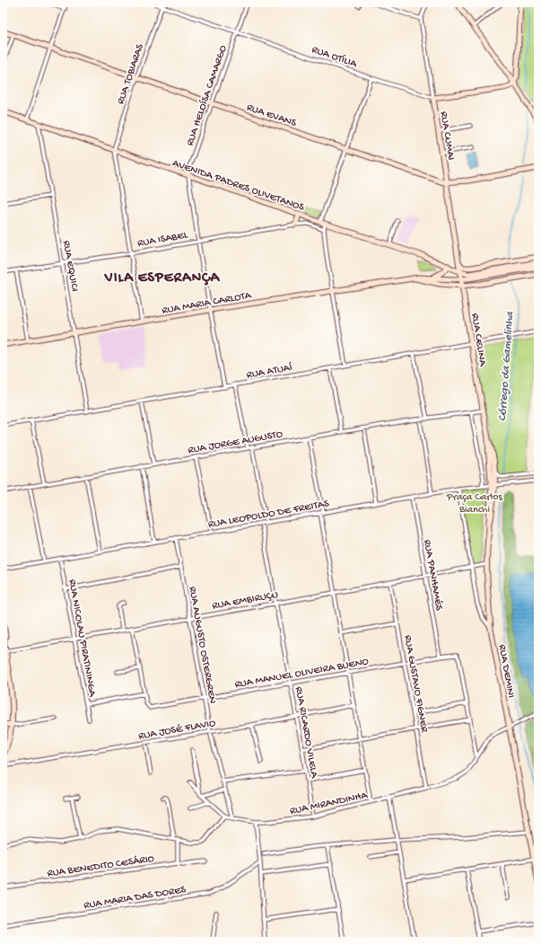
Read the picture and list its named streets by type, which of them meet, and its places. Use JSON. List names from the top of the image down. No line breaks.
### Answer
{"streets":{"street":["RUA OTÍLIA","RUA TOBIARAS","RUA HELOÍSA CAMARGO","RUA EVANS","RUA CUMAI","AVENIDA PADRES OLIVETANOS","RUA ISABEL","RUA EQUICI","RUA MARIA CARLOTA","RUA CELINA","RUA ATUAÍ","RUA JORGE AUGUSTO","RUA LEOPOLDO DE FREITAS","RUA PANHAMÉS","RUA EMBIRUÇU","RUA NICOLAU PIRATININGA","RUA AUGUSTO OSTERGREN","RUA DEMINI","RUA MANUEL OLIVEIRA BUENO","RUA GUSTAVO FIGNER","RUA JOSÉ FLAVIO","RUA RICARDO VILELA","RUA MIRANDINHA","RUA BENEDITO CESÁRIO","RUA MARIA DAS DORES"]},"crossings":[["RUA OTÍLIA","RUA TOBIARAS"],["RUA OTÍLIA","RUA HELOÍSA CAMARGO"],["RUA OTÍLIA","RUA CUMAI"],["RUA TOBIARAS","RUA EVANS"],["RUA TOBIARAS","AVENIDA PADRES OLIVETANOS"],["RUA HELOÍSA CAMARGO","RUA EVANS"],["RUA HELOÍSA CAMARGO","AVENIDA PADRES OLIVETANOS"],["RUA HELOÍSA CAMARGO","RUA ISABEL"],["RUA HELOÍSA CAMARGO","RUA MARIA CARLOTA"],["RUA HELOÍSA CAMARGO","RUA ATUAÍ"],["RUA EVANS","RUA CUMAI"],["RUA CUMAI","AVENIDA PADRES OLIVETANOS"],["RUA CUMAI","RUA CELINA"],["AVENIDA PADRES OLIVETANOS","RUA EQUICI"],["AVENIDA PADRES OLIVETANOS","RUA MARIA CARLOTA"],["AVENIDA PADRES OLIVETANOS","RUA CELINA"],["RUA ISABEL","RUA EQUICI"],["RUA EQUICI","RUA MARIA CARLOTA"],["RUA EQUICI","RUA ATUAÍ"],["RUA MARIA CARLOTA","RUA CELINA"],["RUA CELINA","RUA ATUAÍ"],["RUA CELINA","RUA LEOPOLDO DE FREITAS"],["RUA CELINA","RUA EMBIRUÇU"],["RUA CELINA","RUA DEMINI"],["RUA LEOPOLDO DE FREITAS","RUA PANHAMÉS"],["RUA LEOPOLDO DE FREITAS","RUA NICOLAU PIRATININGA"],["RUA LEOPOLDO DE FREITAS","RUA AUGUSTO OSTERGREN"],["RUA LEOPOLDO DE FREITAS","RUA DEMINI"],["RUA LEOPOLDO DE FREITAS","RUA RICARDO VILELA"],["RUA PANHAMÉS","RUA EMBIRUÇU"],["RUA PANHAMÉS","RUA MANUEL OLIVEIRA BUENO"],["RUA EMBIRUÇU","RUA NICOLAU PIRATININGA"],["RUA EMBIRUÇU","RUA AUGUSTO OSTERGREN"],["RUA EMBIRUÇU","RUA DEMINI"],["RUA EMBIRUÇU","RUA GUSTAVO FIGNER"],["RUA EMBIRUÇU","RUA RICARDO VILELA"],["RUA AUGUSTO OSTERGREN","RUA MANUEL OLIVEIRA BUENO"],["RUA AUGUSTO OSTERGREN","RUA JOSÉ FLAVIO"],["RUA AUGUSTO OSTERGREN","RUA MIRANDINHA"],["RUA DEMINI","RUA MIRANDINHA"],["RUA MANUEL OLIVEIRA BUENO","RUA GUSTAVO FIGNER"],["RUA MANUEL OLIVEIRA BUENO","RUA RICARDO VILELA"],["RUA GUSTAVO FIGNER","RUA MIRANDINHA"],["RUA JOSÉ FLAVIO","RUA RICARDO VILELA"],["RUA RICARDO VILELA","RUA MIRANDINHA"]],"districts":["VILA ESPERANÇA"],"water":["Córrego da Gamelinha"],"parks":["Praça Carlos Bianchi"]}
